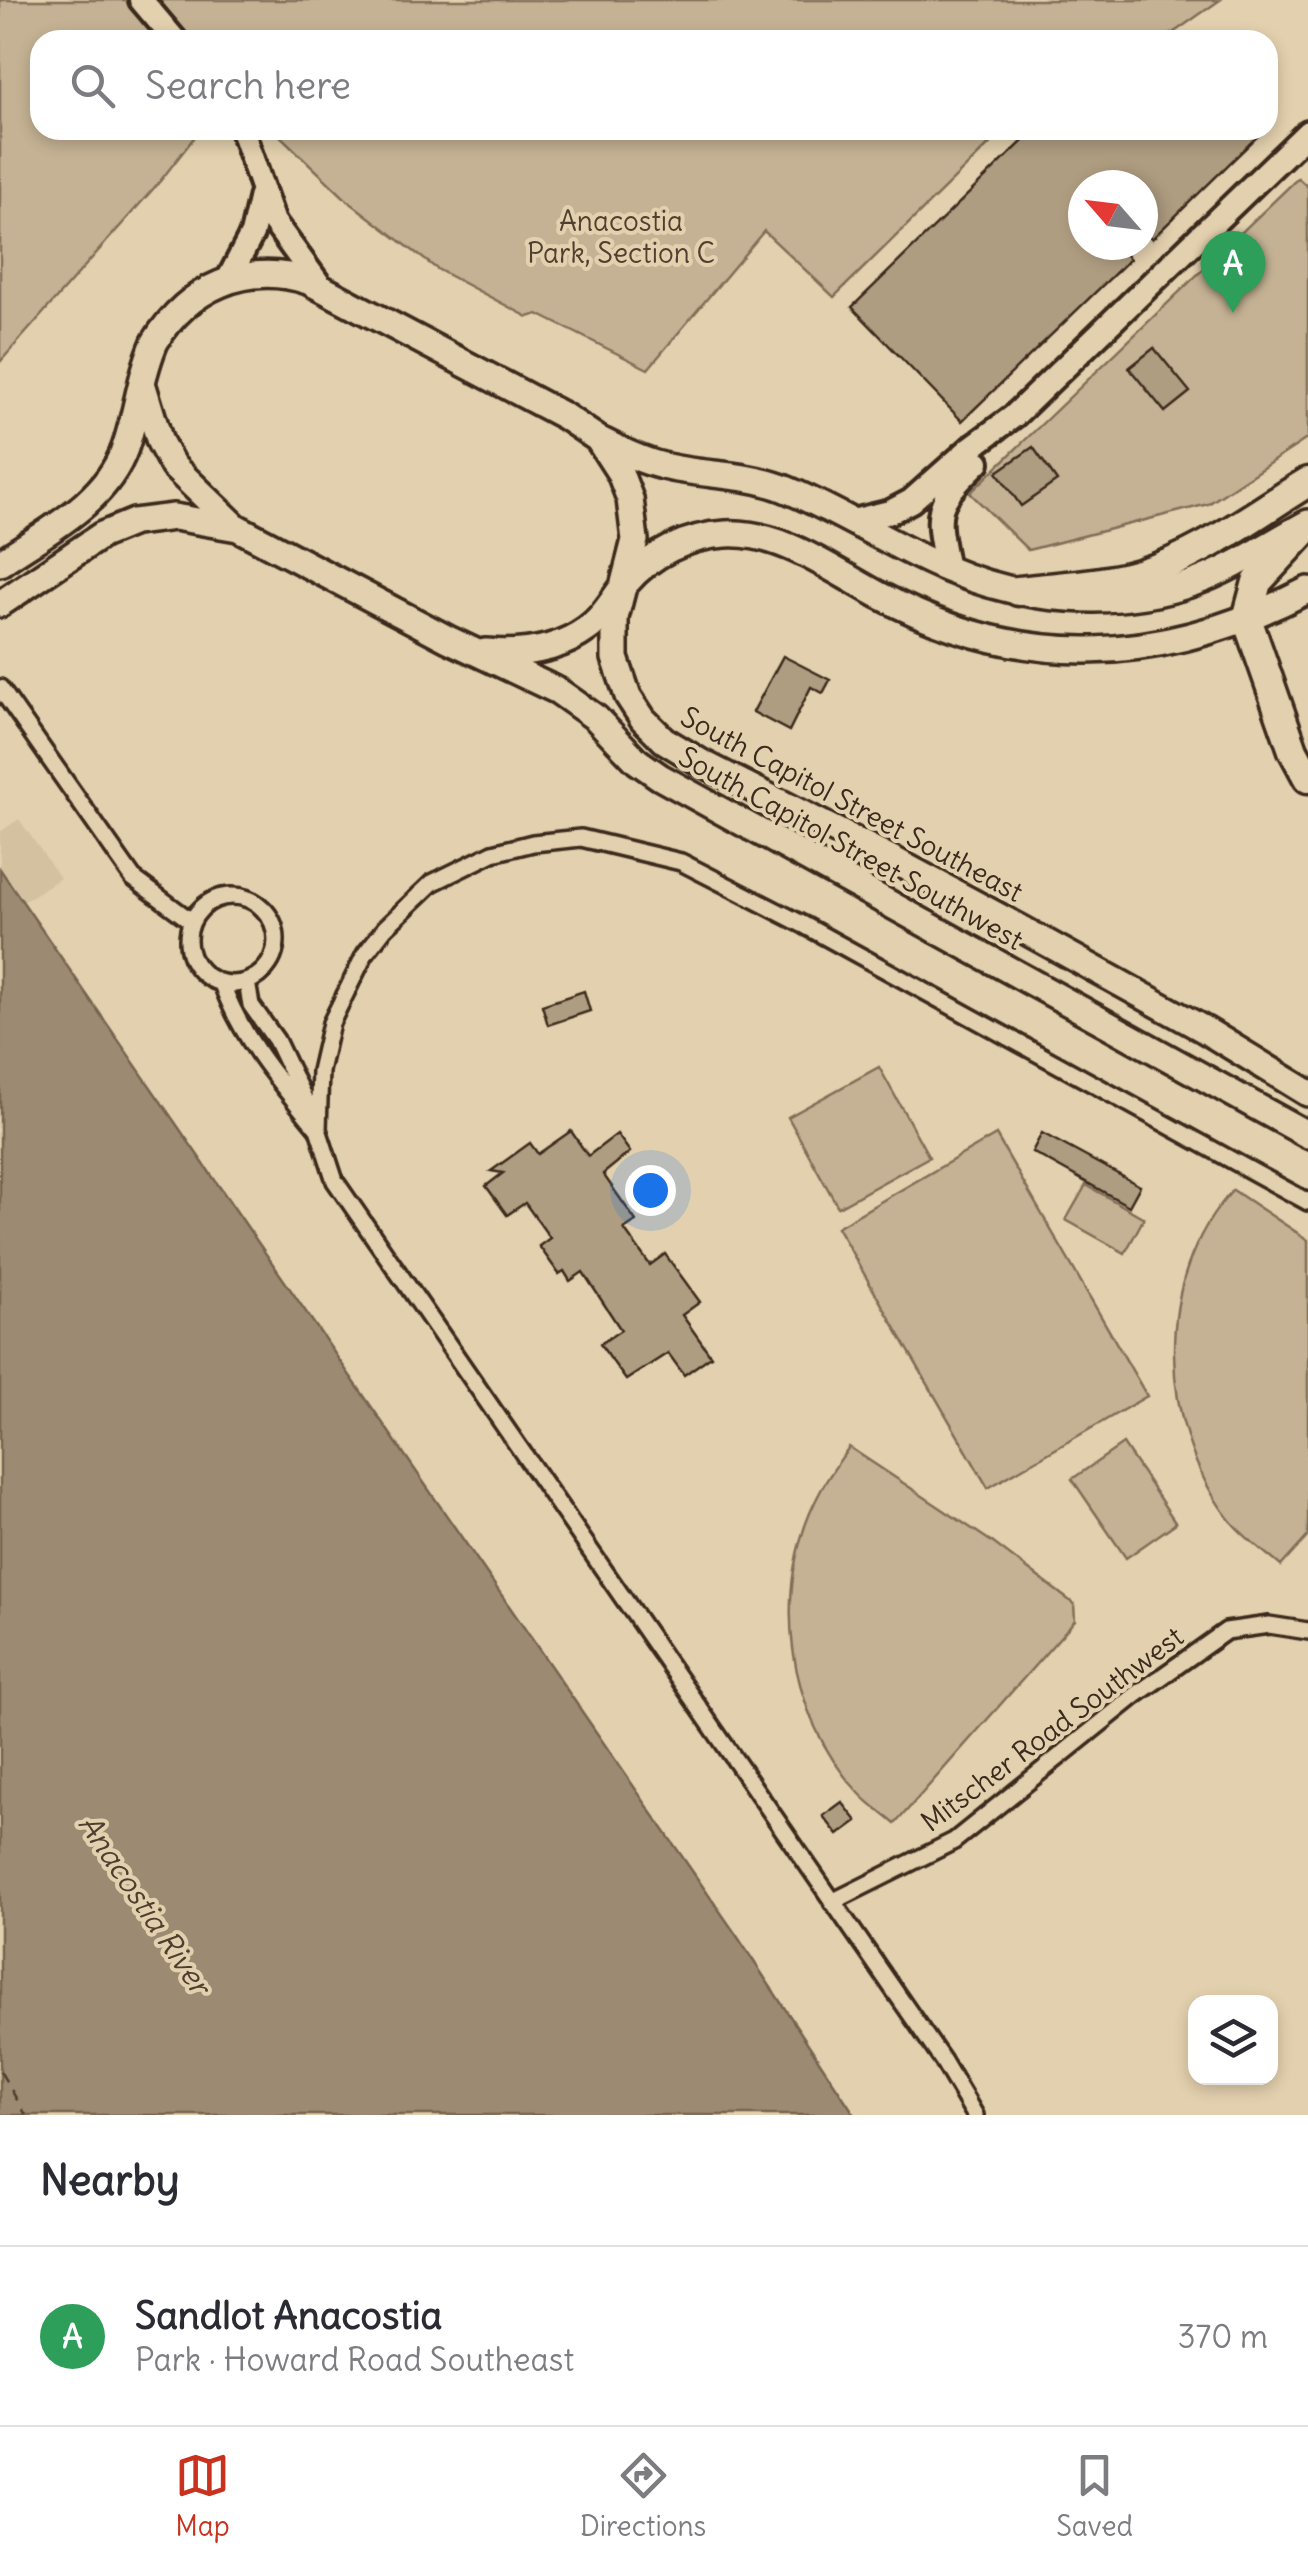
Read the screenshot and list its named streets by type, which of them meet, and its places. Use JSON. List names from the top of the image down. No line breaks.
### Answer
{"streets":{"main road":["South Capitol Street Southeast","South Capitol Street Southwest"],"street":["Mitscher Road Southwest"]},"water":["Anacostia River"],"parks":["Anacostia Park, Section C"],"north":"top left","page":{"search":"Search here","pins":"A","heading":"Nearby","list":[{"mark":"A","name":"Sandlot Anacostia","note":"Park · Howard Road Southeast","value":"370 m"}],"nav":["Map","Directions","Saved"]}}
